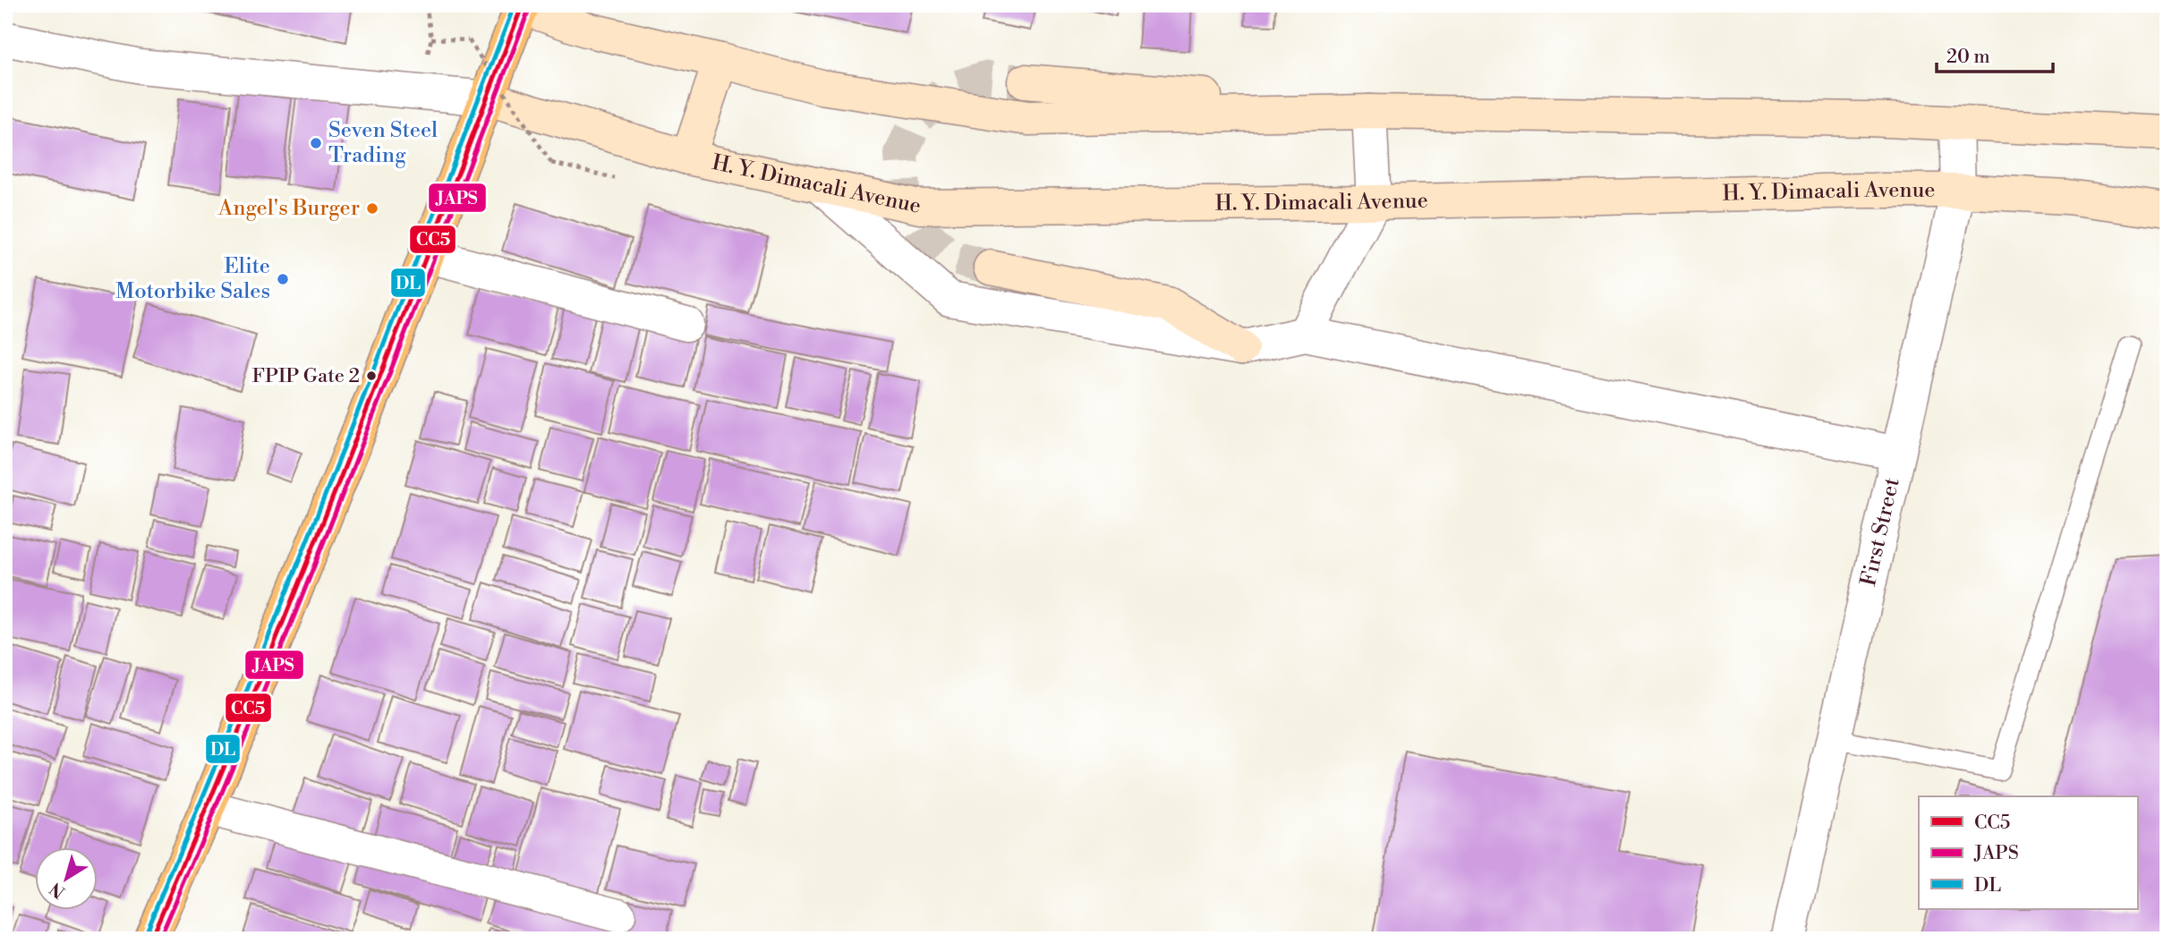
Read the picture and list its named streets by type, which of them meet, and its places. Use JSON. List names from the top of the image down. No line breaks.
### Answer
{"streets":{"street":["H. Y. Dimacali Avenue","First Street"]},"crossings":[["H. Y. Dimacali Avenue","First Street"]],"places":["Seven Steel Trading","Angel's Burger","Elite Motorbike Sales","FPIP Gate 2"],"lines":["transit line CC5","transit line DL","transit line JAPS"],"legend":["CC5","JAPS","DL"],"scale_bar":"20 m","north":"bottom left"}
